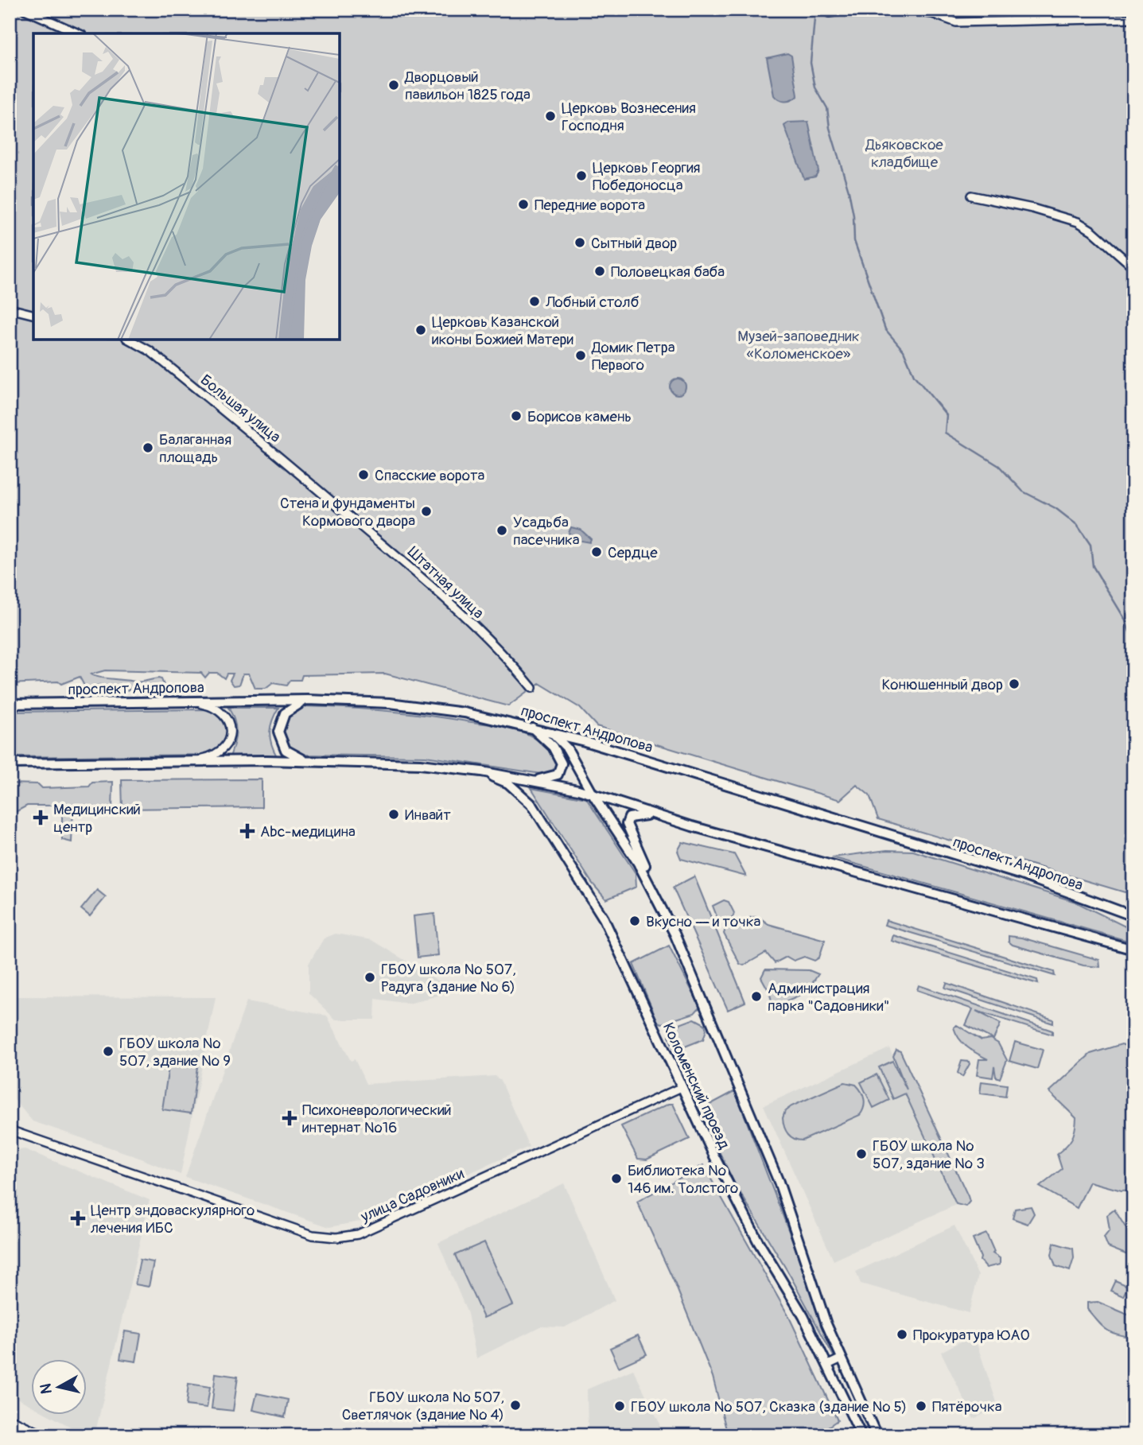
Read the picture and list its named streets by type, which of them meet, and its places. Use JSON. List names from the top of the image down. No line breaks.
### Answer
{"streets":{"main road":["проспект Андропова","Коломенский проезд"],"street":["Большая улица","Штатная улица","улица Садовники"]},"crossings":[["Большая улица","Штатная улица"],["Коломенский проезд","улица Садовники"]],"parks":["Дьяковское кладбище","Музей-заповедник «Коломенское»"],"places":{"other":["Дворцовый павильон 1825 года","Церковь Вознесения Господня","Церковь Георгия Победоносца","Передние ворота","Сытный двор","Половецкая баба","Лобный столб","Церковь Казанской иконы Божией Матери","Домик Петра Первого","Борисов камень","Балаганная площадь","Спасские ворота","Стена и фундаменты Кормового двора","Усадьба пасечника","Сердце","Конюшенный двор","Инвайт","Вкусно — и точка","ГБОУ школа № 507, Радуга (здание № 6)","Администрация парка \"Садовники\"","ГБОУ школа № 507, здание № 9","ГБОУ школа № 507, здание № 3","Библиотека № 146 им. Толстого","Прокуратура ЮАО","ГБОУ школа № 507, Светлячок (здание № 4)","ГБОУ школа № 507, Сказка (здание № 5)","Пятёрочка"],"health":["Медицинский центр","Abc-медицина","Психоневрологический интернат №16","Центр эндоваскулярного лечения ИБС"]},"north":"left"}
